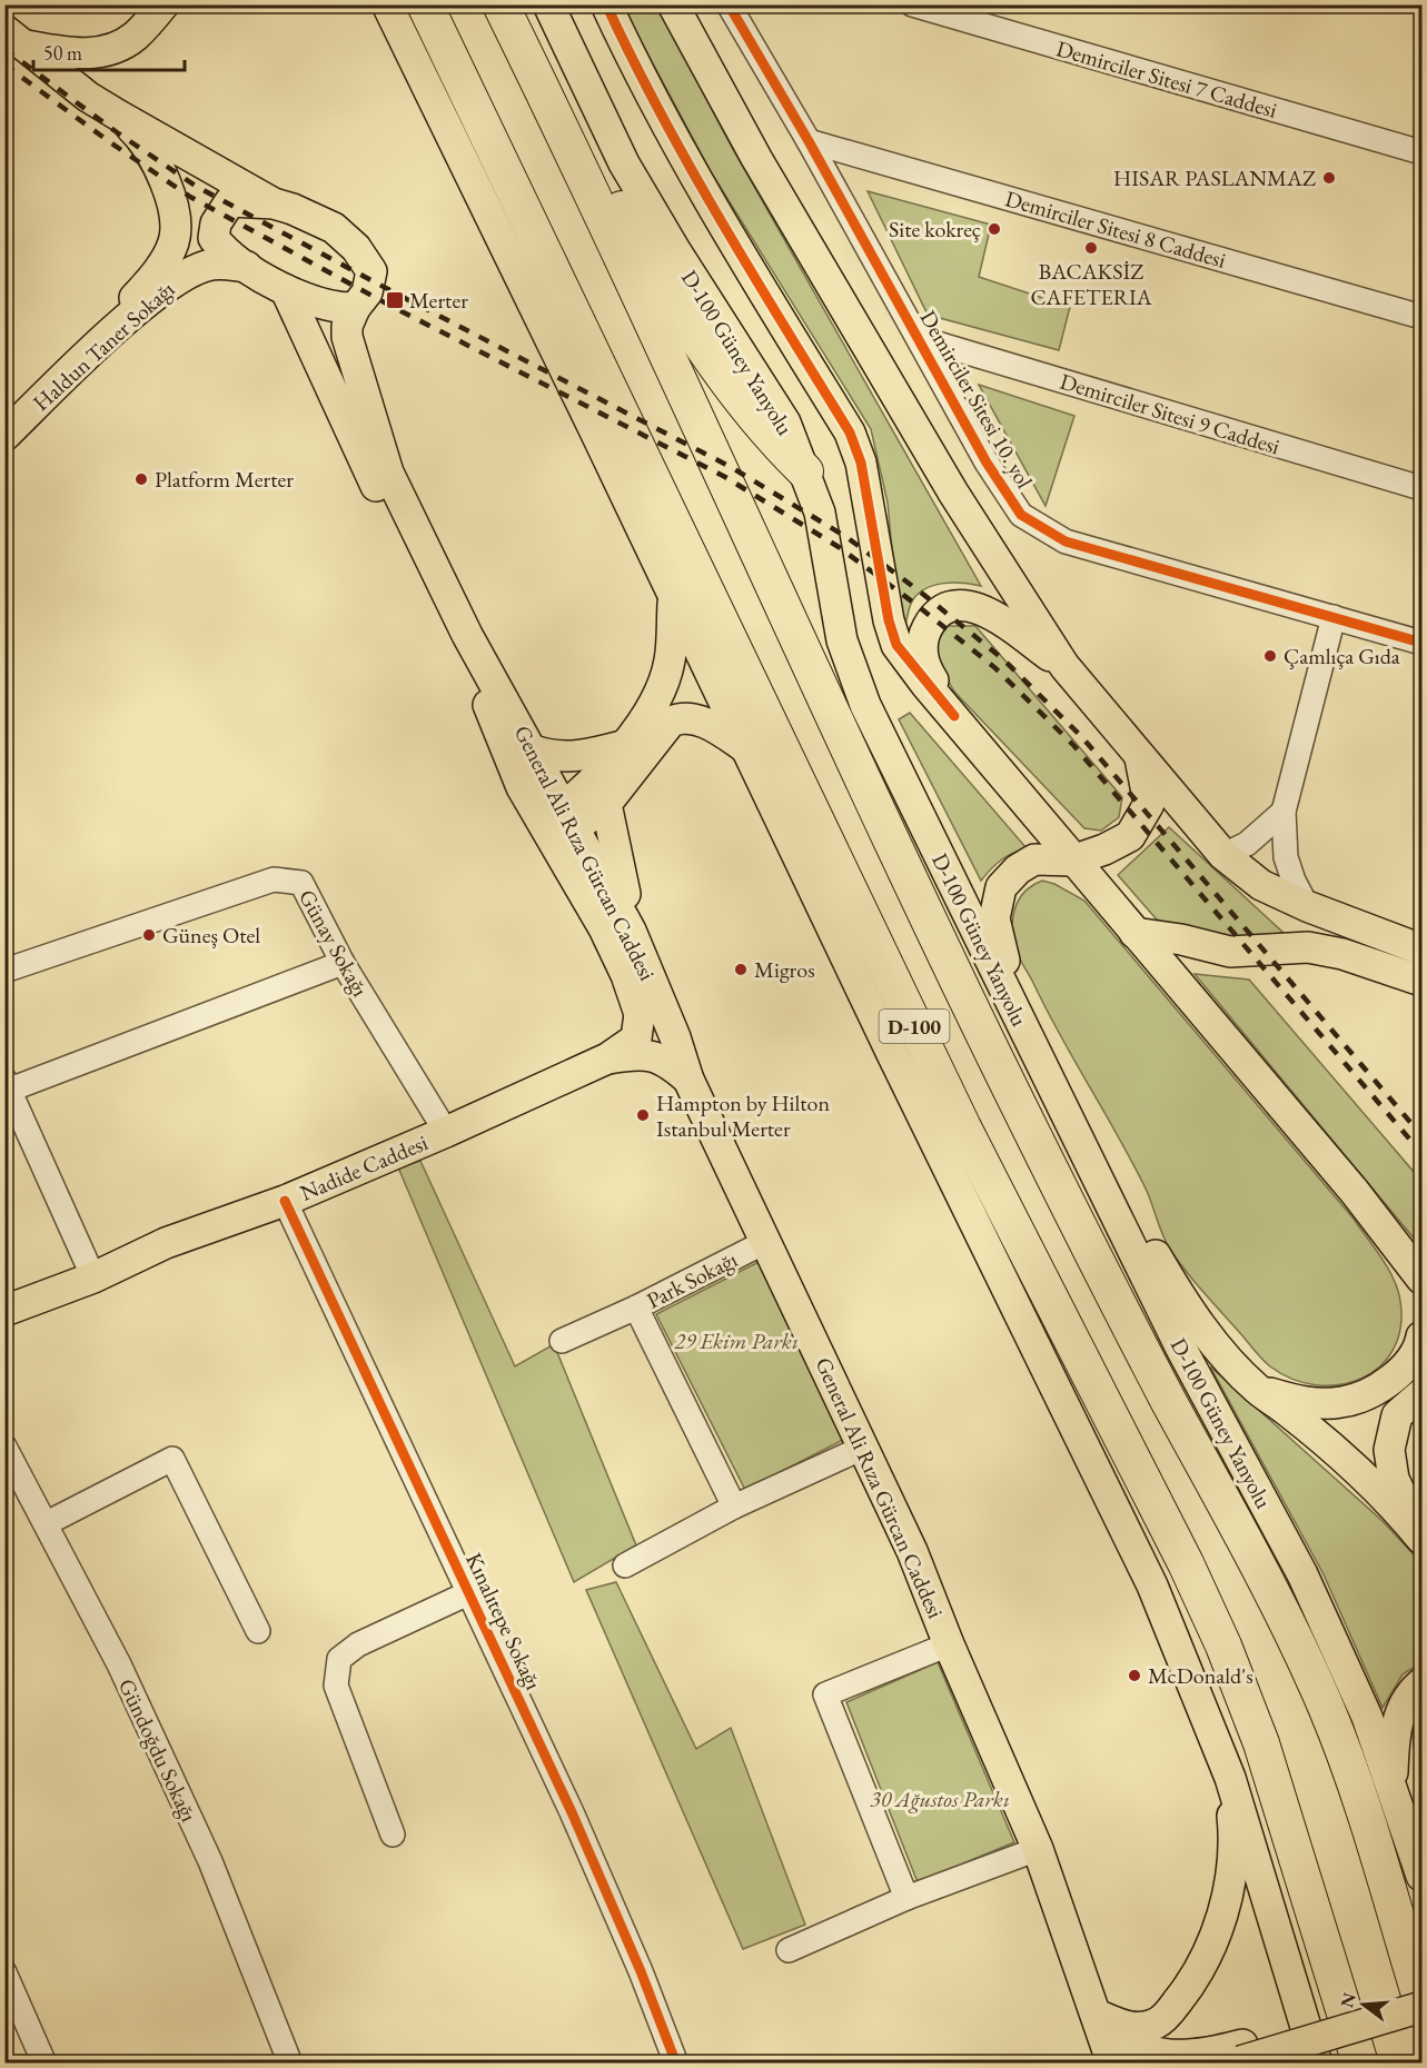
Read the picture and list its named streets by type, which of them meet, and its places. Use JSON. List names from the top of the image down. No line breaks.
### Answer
{"streets":{"highway":["D-100"],"main road":["Haldun Taner Sokağı","D-100 Güney Yanyolu","General Ali Rıza Gürcan Caddesi","Nadide Caddesi"],"street":["Demirciler Sitesi 7 Caddesi","Demirciler Sitesi 8 Caddesi","Demirciler Sitesi 10. yol","Demirciler Sitesi 9 Caddesi","Günay Sokağı","Park Sokağı","Kınalıtepe Sokağı","Gündoğdu Sokağı"]},"crossings":[["Demirciler Sitesi 8 Caddesi","Demirciler Sitesi 10. yol"],["Demirciler Sitesi 10. yol","Demirciler Sitesi 9 Caddesi"],["General Ali Rıza Gürcan Caddesi","Nadide Caddesi"],["General Ali Rıza Gürcan Caddesi","Park Sokağı"],["Günay Sokağı","Nadide Caddesi"],["Nadide Caddesi","Kınalıtepe Sokağı"]],"parks":["29 Ekim Parkı","30 Ağustos Parkı"],"places":{"other":["HISAR PASLANMAZ","Site kokreç","BACAKSİZ CAFETERIA","Platform Merter","Çamlıça Gıda","Güneş Otel","Migros","Hampton by Hilton Istanbul Merter","McDonald's"],"transit":["Merter"]},"scale_bar":"50 m","north":"left"}
